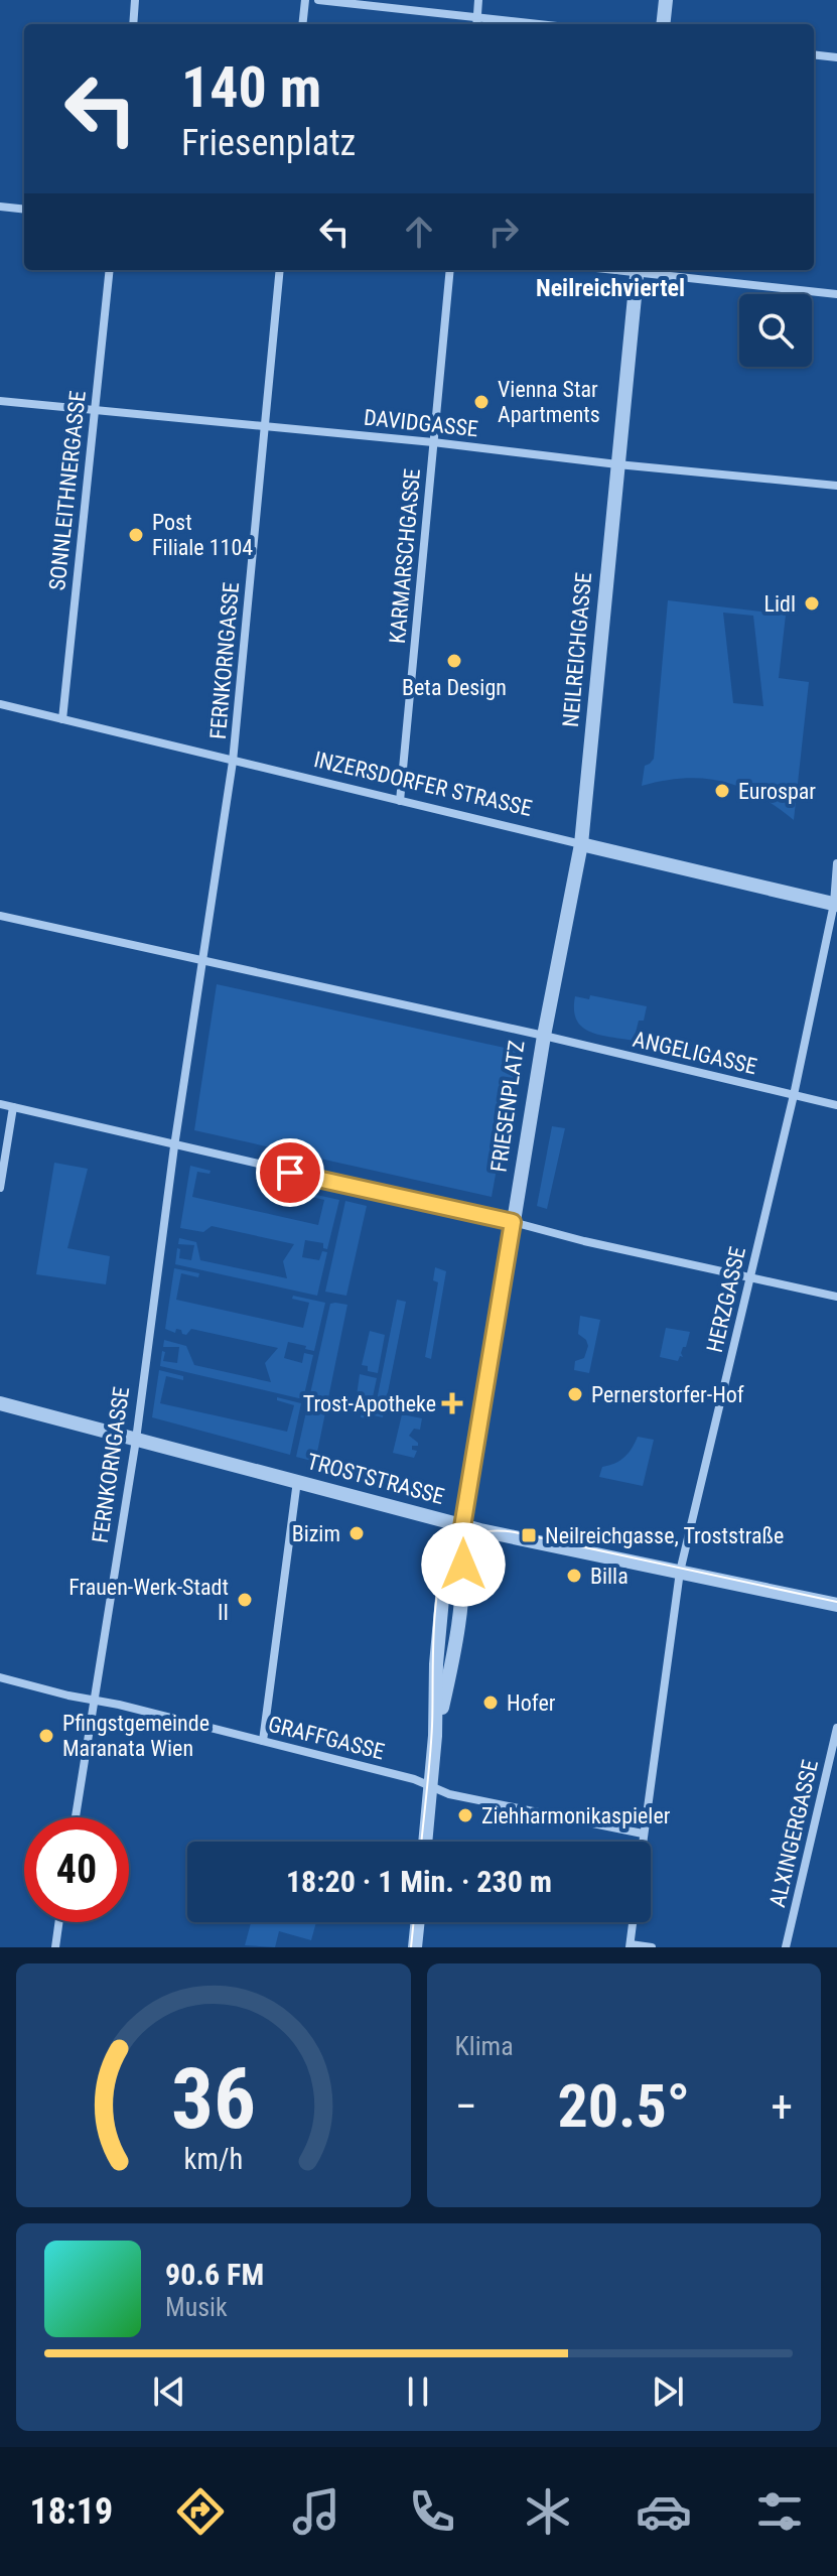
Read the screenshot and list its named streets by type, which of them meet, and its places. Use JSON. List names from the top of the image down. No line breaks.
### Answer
{"streets":{"street":["DAVIDGASSE","SONNLEITHNERGASSE","KARMARSCHGASSE","NEILREICHGASSE","FERNKORNGASSE","INZERSDORFER STRASSE","ANGELIGASSE","FRIESENPLATZ","HERZGASSE","TROSTSTRASSE","GRAFFGASSE","ALXINGERGASSE"]},"crossings":[["DAVIDGASSE","SONNLEITHNERGASSE"],["DAVIDGASSE","KARMARSCHGASSE"],["DAVIDGASSE","NEILREICHGASSE"],["DAVIDGASSE","FERNKORNGASSE"],["SONNLEITHNERGASSE","INZERSDORFER STRASSE"],["KARMARSCHGASSE","INZERSDORFER STRASSE"],["NEILREICHGASSE","INZERSDORFER STRASSE"],["NEILREICHGASSE","ANGELIGASSE"],["NEILREICHGASSE","FRIESENPLATZ"],["FERNKORNGASSE","INZERSDORFER STRASSE"],["FERNKORNGASSE","FRIESENPLATZ"],["FERNKORNGASSE","TROSTSTRASSE"],["FERNKORNGASSE","GRAFFGASSE"],["INZERSDORFER STRASSE","HERZGASSE"],["ANGELIGASSE","FRIESENPLATZ"],["ANGELIGASSE","HERZGASSE"],["HERZGASSE","TROSTSTRASSE"],["HERZGASSE","GRAFFGASSE"]],"districts":["Neilreichviertel"],"places":{"other":["Vienna Star Apartments","Post Filiale 1104","Lidl","Beta Design","Eurospar","Pernerstorfer-Hof","Bizim","Billa","Frauen-Werk-Stadt II","Hofer","Pfingstgemeinde Maranata Wien","Ziehharmonikaspieler"],"health":["Trost-Apotheke"],"transit":["Neilreichgasse, Troststraße"]},"page":{"turn":["140 m","Friesenplatz"],"limit":"40","trip":"18:20 · 1 Min. · 230 m","tile":"Klima","heat":["−","20.5°","+"],"song":["90.6 FM","Musik"],"tabs":"18:19","gauge":["36","km/h"]}}
